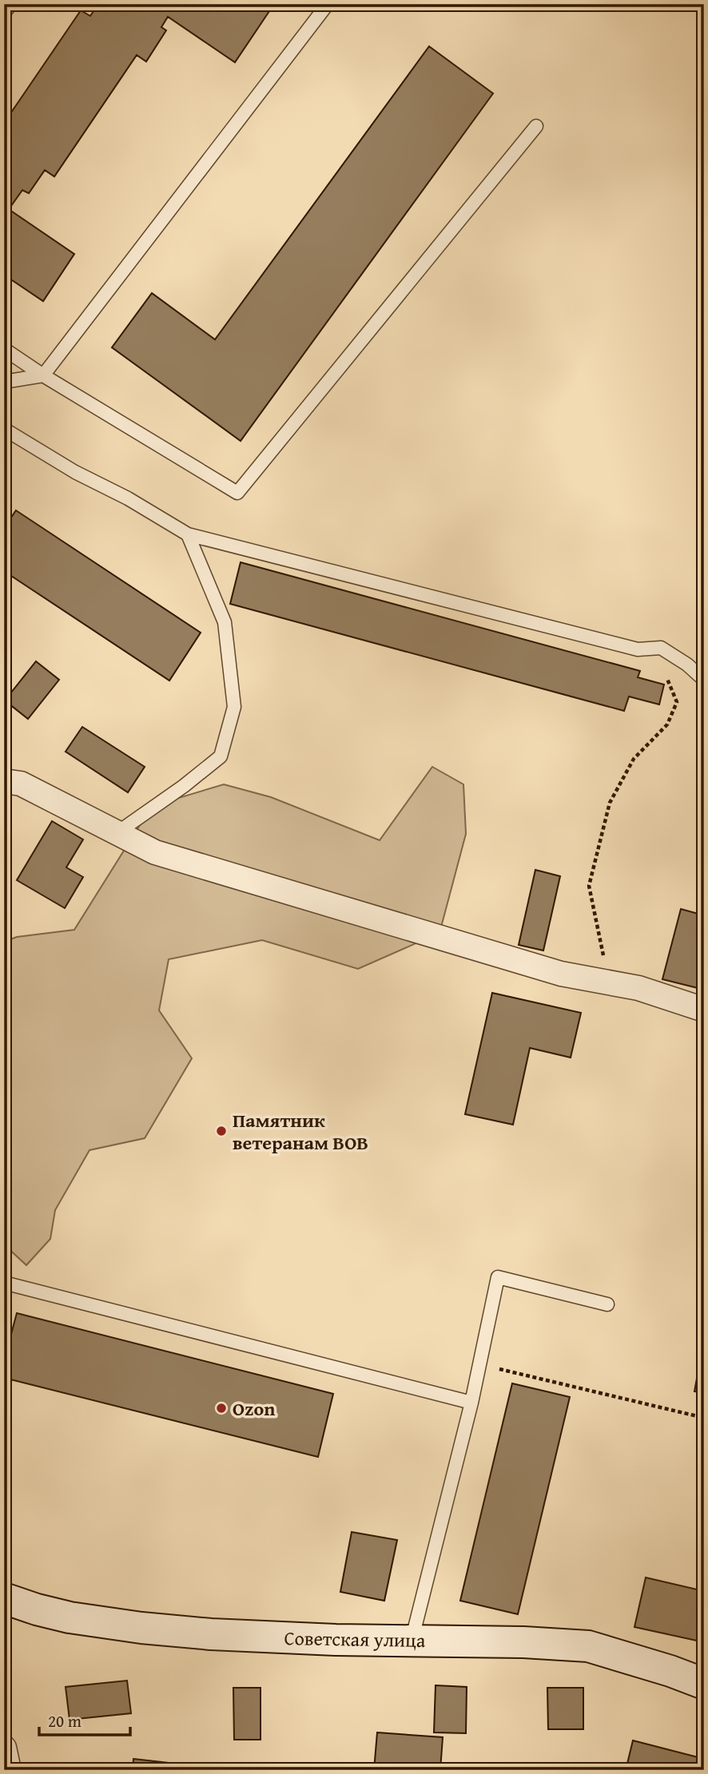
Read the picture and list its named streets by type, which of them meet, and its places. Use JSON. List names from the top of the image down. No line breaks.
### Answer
{"streets":{"main road":["Советская улица"]},"places":["Памятник ветеранам ВОВ","Ozon"],"scale_bar":"20 m"}
